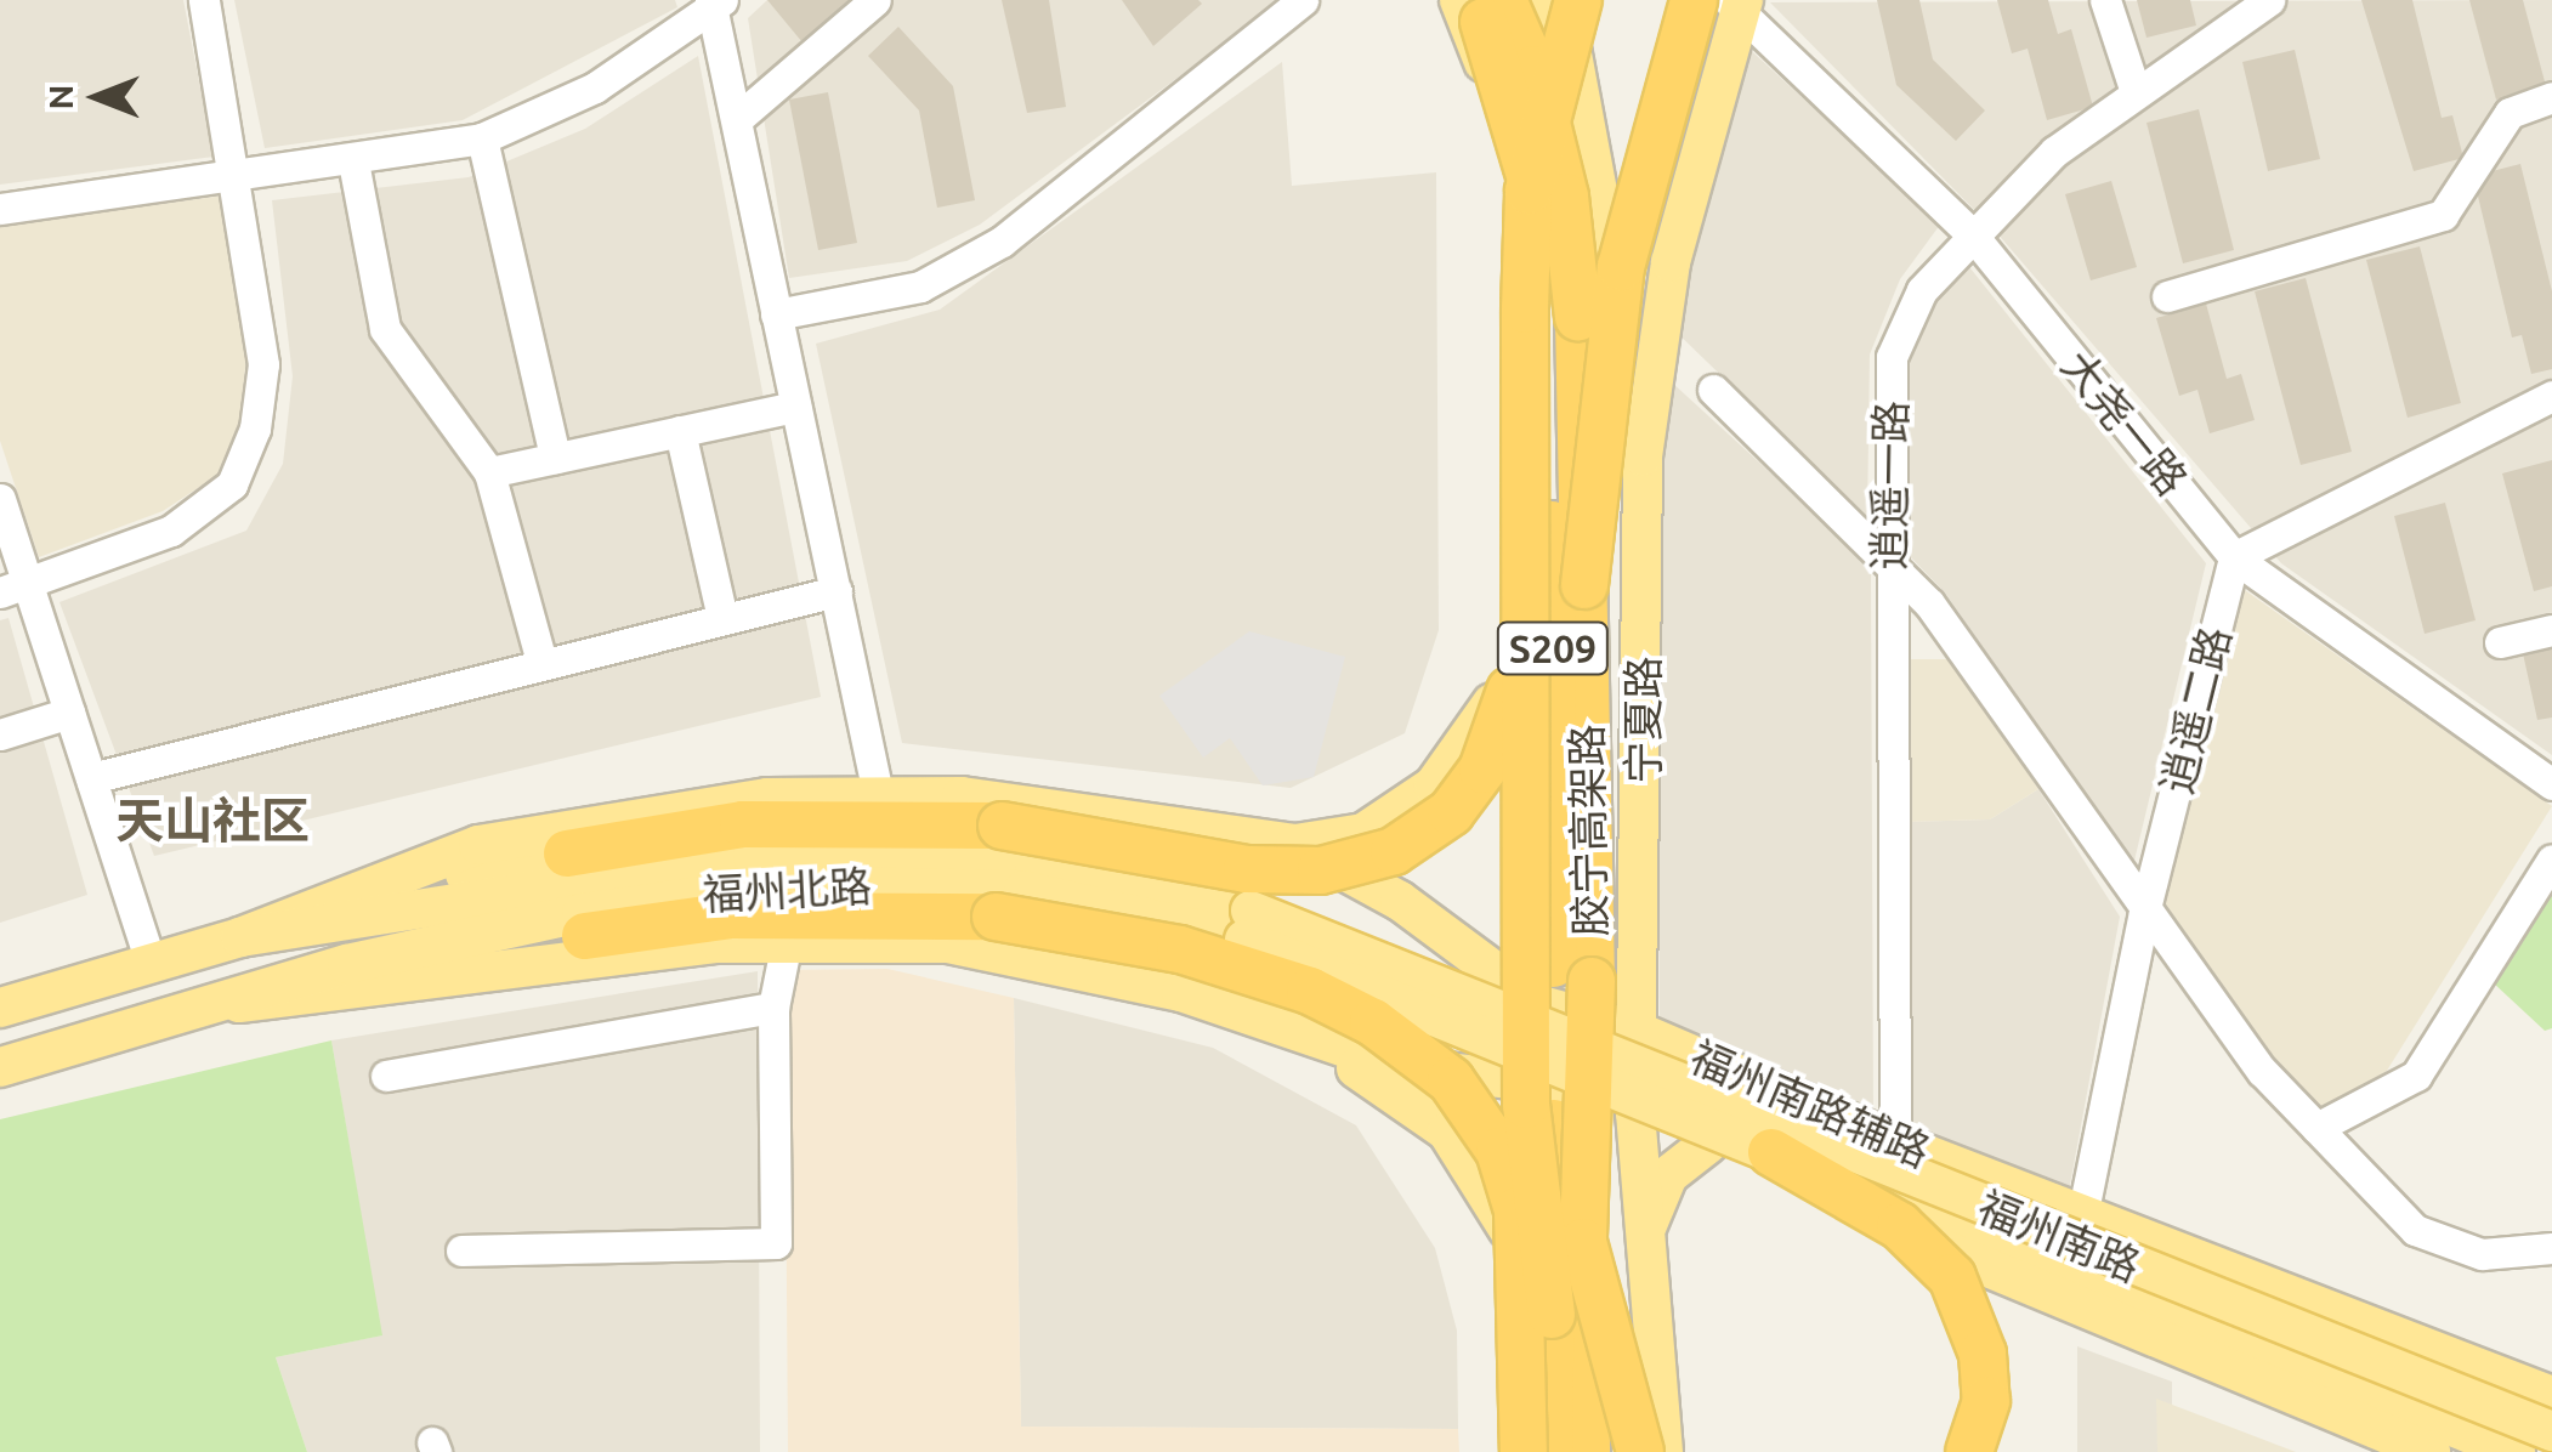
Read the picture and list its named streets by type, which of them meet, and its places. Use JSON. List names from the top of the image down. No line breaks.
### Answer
{"streets":{"highway":["S209","胶宁高架路"],"main road":["宁夏路","福州北路","福州南路辅路","福州南路"],"street":["大尧一路","逍遥一路","逍遥二路"]},"crossings":[["大尧一路","逍遥一路"],["大尧一路","逍遥二路"],["大尧一路","宁夏路"],["逍遥一路","福州南路辅路"],["逍遥二路","福州南路辅路"],["宁夏路","福州北路"],["宁夏路","福州南路辅路"],["宁夏路","福州南路"],["福州北路","福州南路辅路"],["福州北路","福州南路"],["福州南路辅路","福州南路"]],"districts":["天山社区"],"north":"left"}
